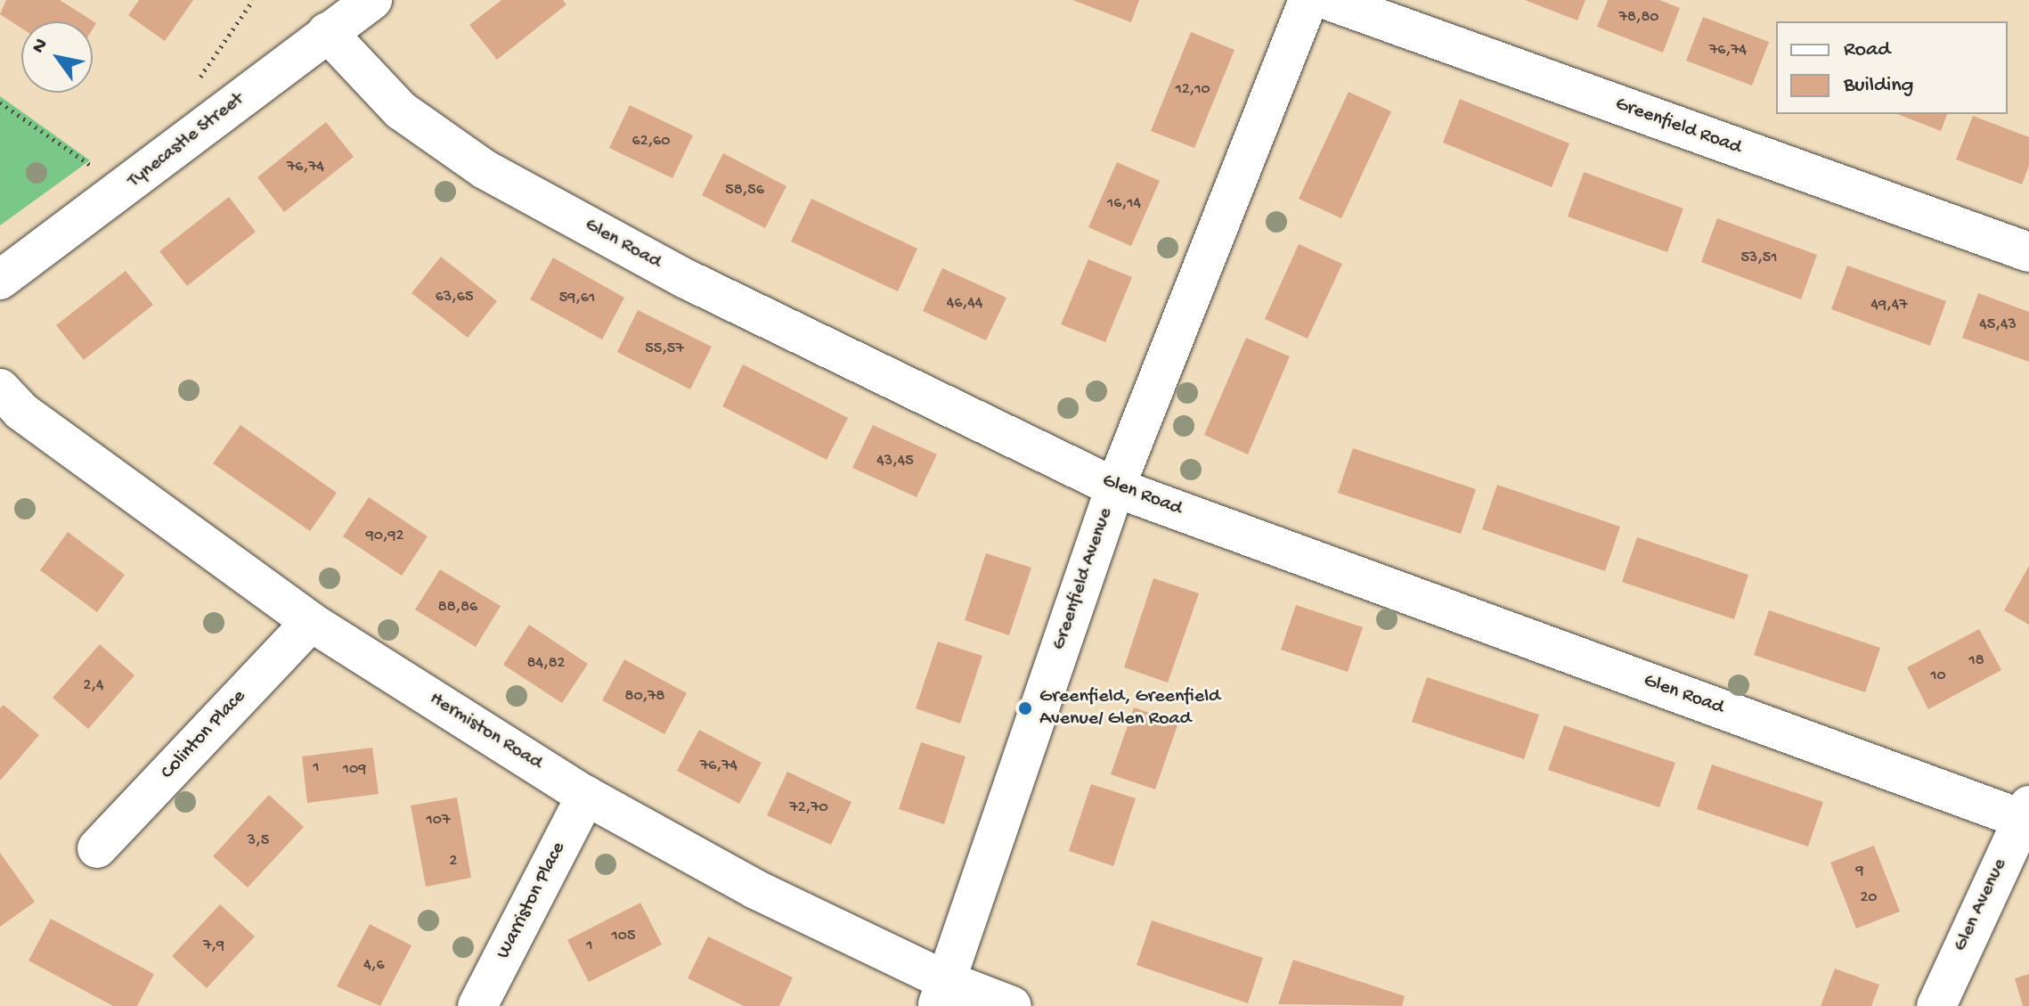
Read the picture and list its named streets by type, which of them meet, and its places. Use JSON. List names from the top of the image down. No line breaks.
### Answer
{"streets":{"street":["Greenfield Road","Tynecastle Street","Glen Road","Greenfield Avenue","Hermiston Road","Colinton Place","Warriston Place","Glen Avenue"]},"crossings":[["Tynecastle Street","Glen Road"],["Glen Road","Greenfield Avenue"],["Glen Road","Glen Avenue"],["Greenfield Avenue","Hermiston Road"],["Hermiston Road","Colinton Place"],["Hermiston Road","Warriston Place"]],"places":["Greenfield, Greenfield Avenue/ Glen Road"],"house_numbers":["78,80","76,74","12,10","62,60","76,74","58,56","16,14","53,51","63,65","59,61","46,44","49,47","45,43","55,57","43,45","90,92","88,86","18","84,82","10","2,4","80,78","76,74","1","109","72,70","107","3,5","2","9","20","105","7,9","1","4,6"],"legend":["Road","Building"],"north":"top left"}
